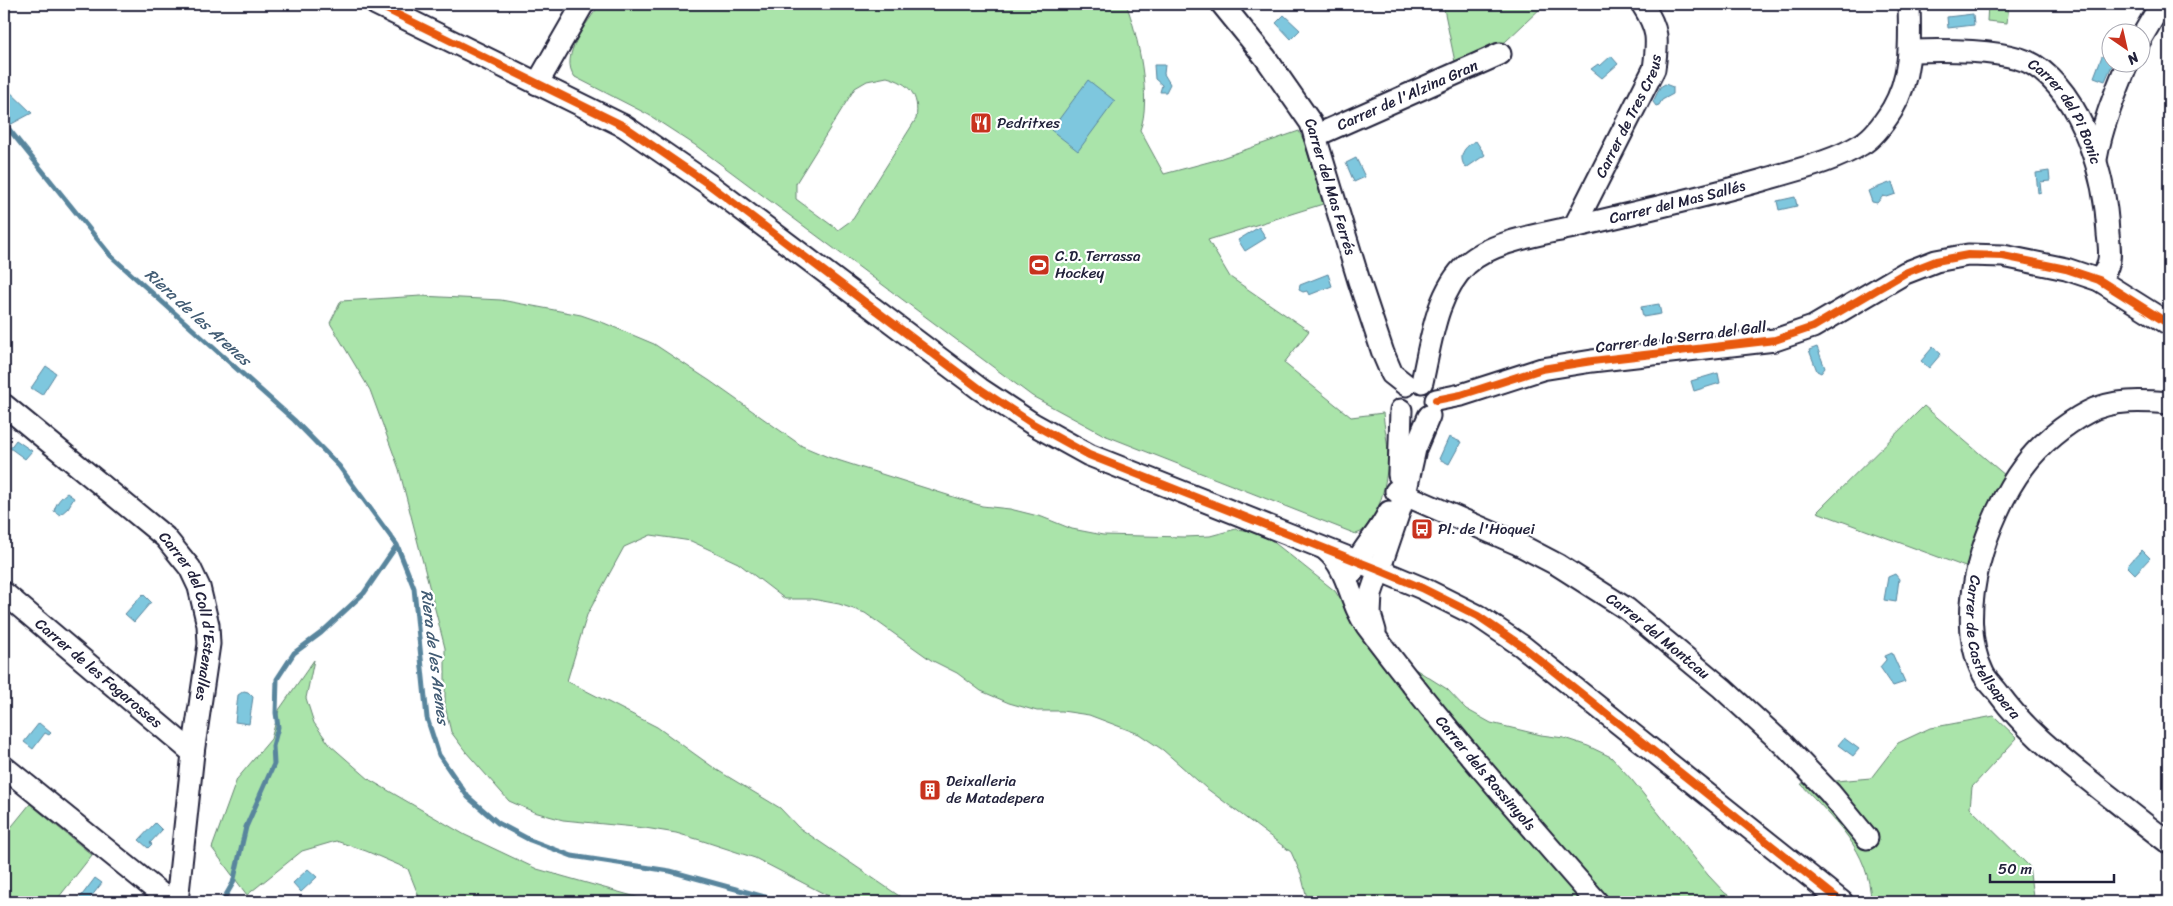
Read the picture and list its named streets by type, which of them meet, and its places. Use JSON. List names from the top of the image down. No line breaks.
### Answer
{"streets":{"street":["Carrer de l'Alzina Gran","Carrer de Tres Creus","Carrer del Pi Bonic","Carrer del Mas Ferrés","Carrer del Mas Sallés","Carrer de la Serra del Gall","Carrer del Coll d'Estenalles","Carrer del Montcau","Carrer de Castellsapera","Carrer de les Fogarosses","Carrer dels Rossinyols"]},"crossings":[["Carrer de l'Alzina Gran","Carrer del Mas Ferrés"],["Carrer de Tres Creus","Carrer del Mas Sallés"],["Carrer del Pi Bonic","Carrer del Mas Sallés"],["Carrer del Pi Bonic","Carrer de la Serra del Gall"],["Carrer del Mas Ferrés","Carrer del Mas Sallés"],["Carrer del Mas Ferrés","Carrer de la Serra del Gall"],["Carrer del Mas Sallés","Carrer de la Serra del Gall"],["Carrer del Coll d'Estenalles","Carrer de les Fogarosses"]],"water":["Riera de les Arenes"],"places":{"restaurant":["Pedritxes"],"sports":["C.D. Terrassa Hockey"],"bus stop":["Pl. de l'Hoquei"],"building":["Deixalleria de Matadepera"]},"scale_bar":"50 m","north":"bottom right"}
